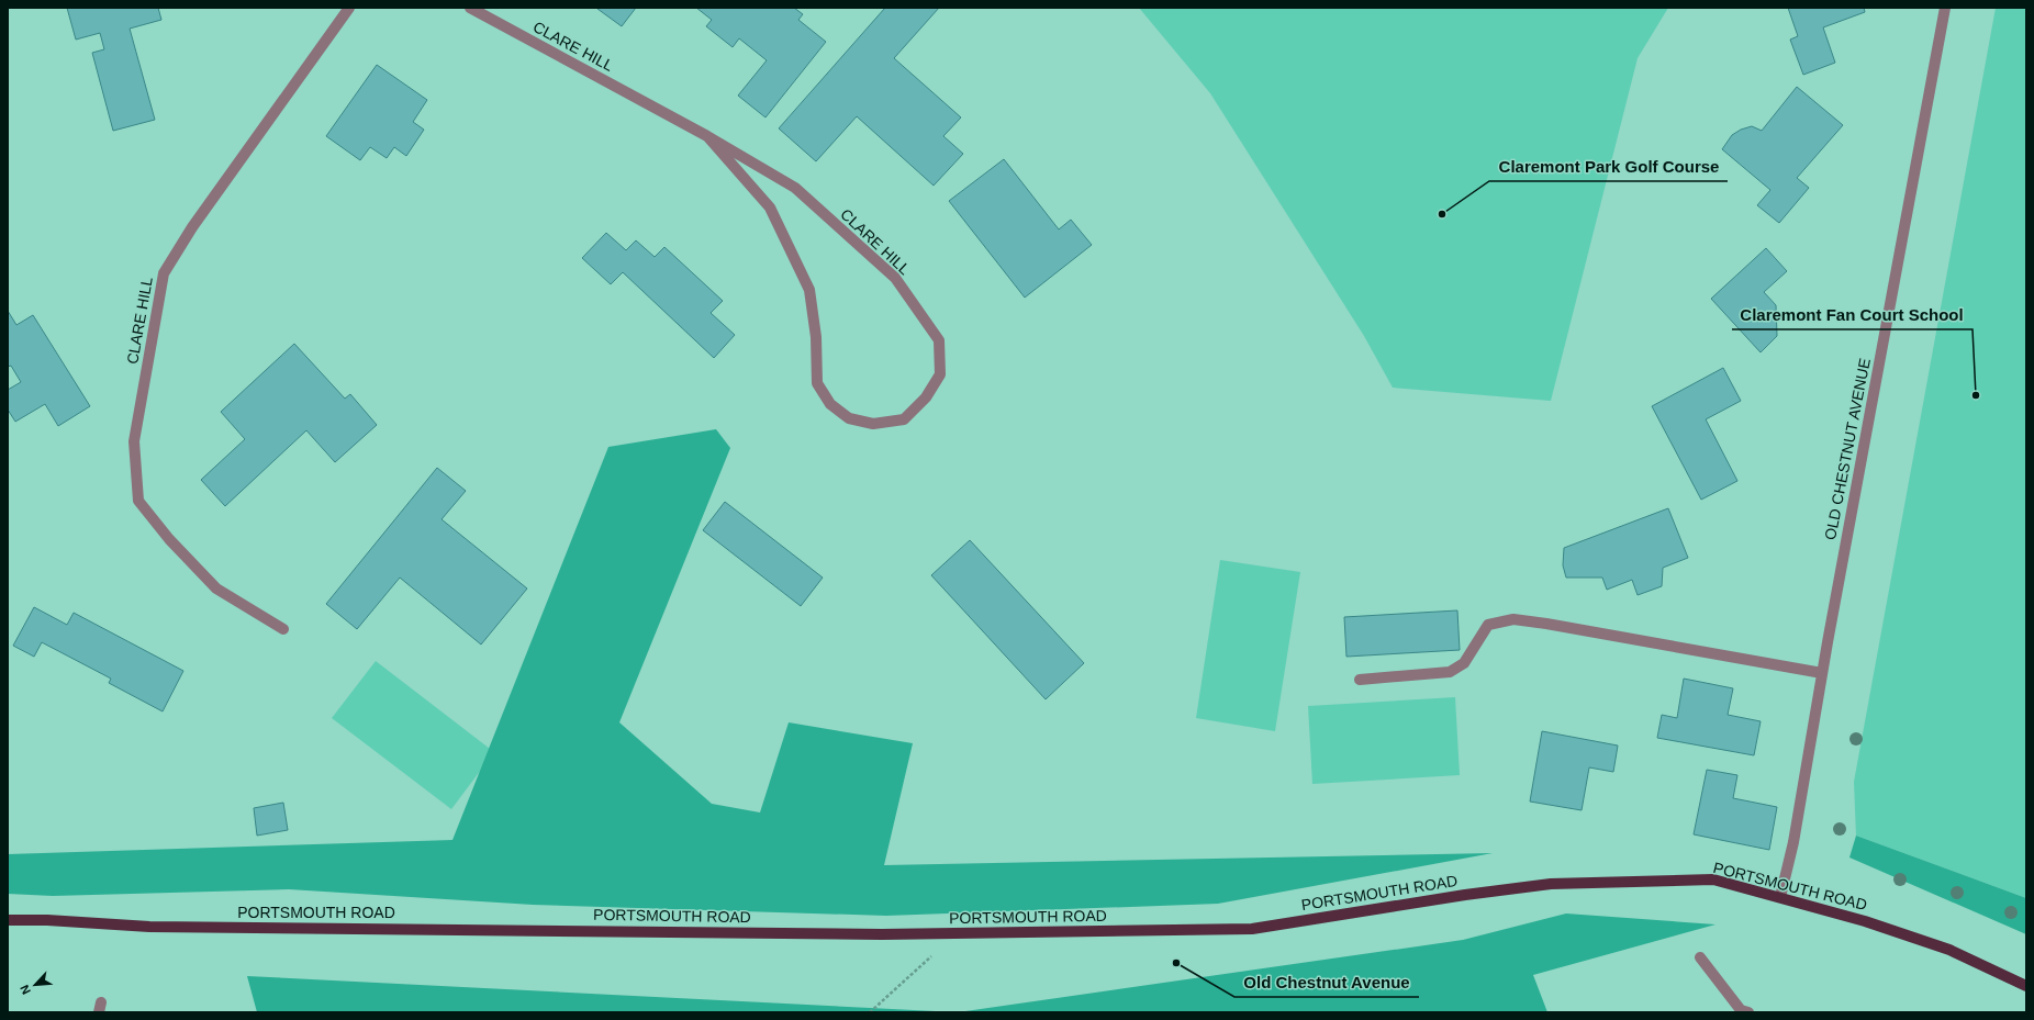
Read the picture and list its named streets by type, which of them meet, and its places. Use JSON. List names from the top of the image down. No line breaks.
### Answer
{"streets":{"main road":["PORTSMOUTH ROAD"],"street":["CLARE HILL","OLD CHESTNUT AVENUE"]},"crossings":[["OLD CHESTNUT AVENUE","PORTSMOUTH ROAD"]],"places":["Claremont Park Golf Course","Claremont Fan Court School","Old Chestnut Avenue"],"north":"bottom left"}
